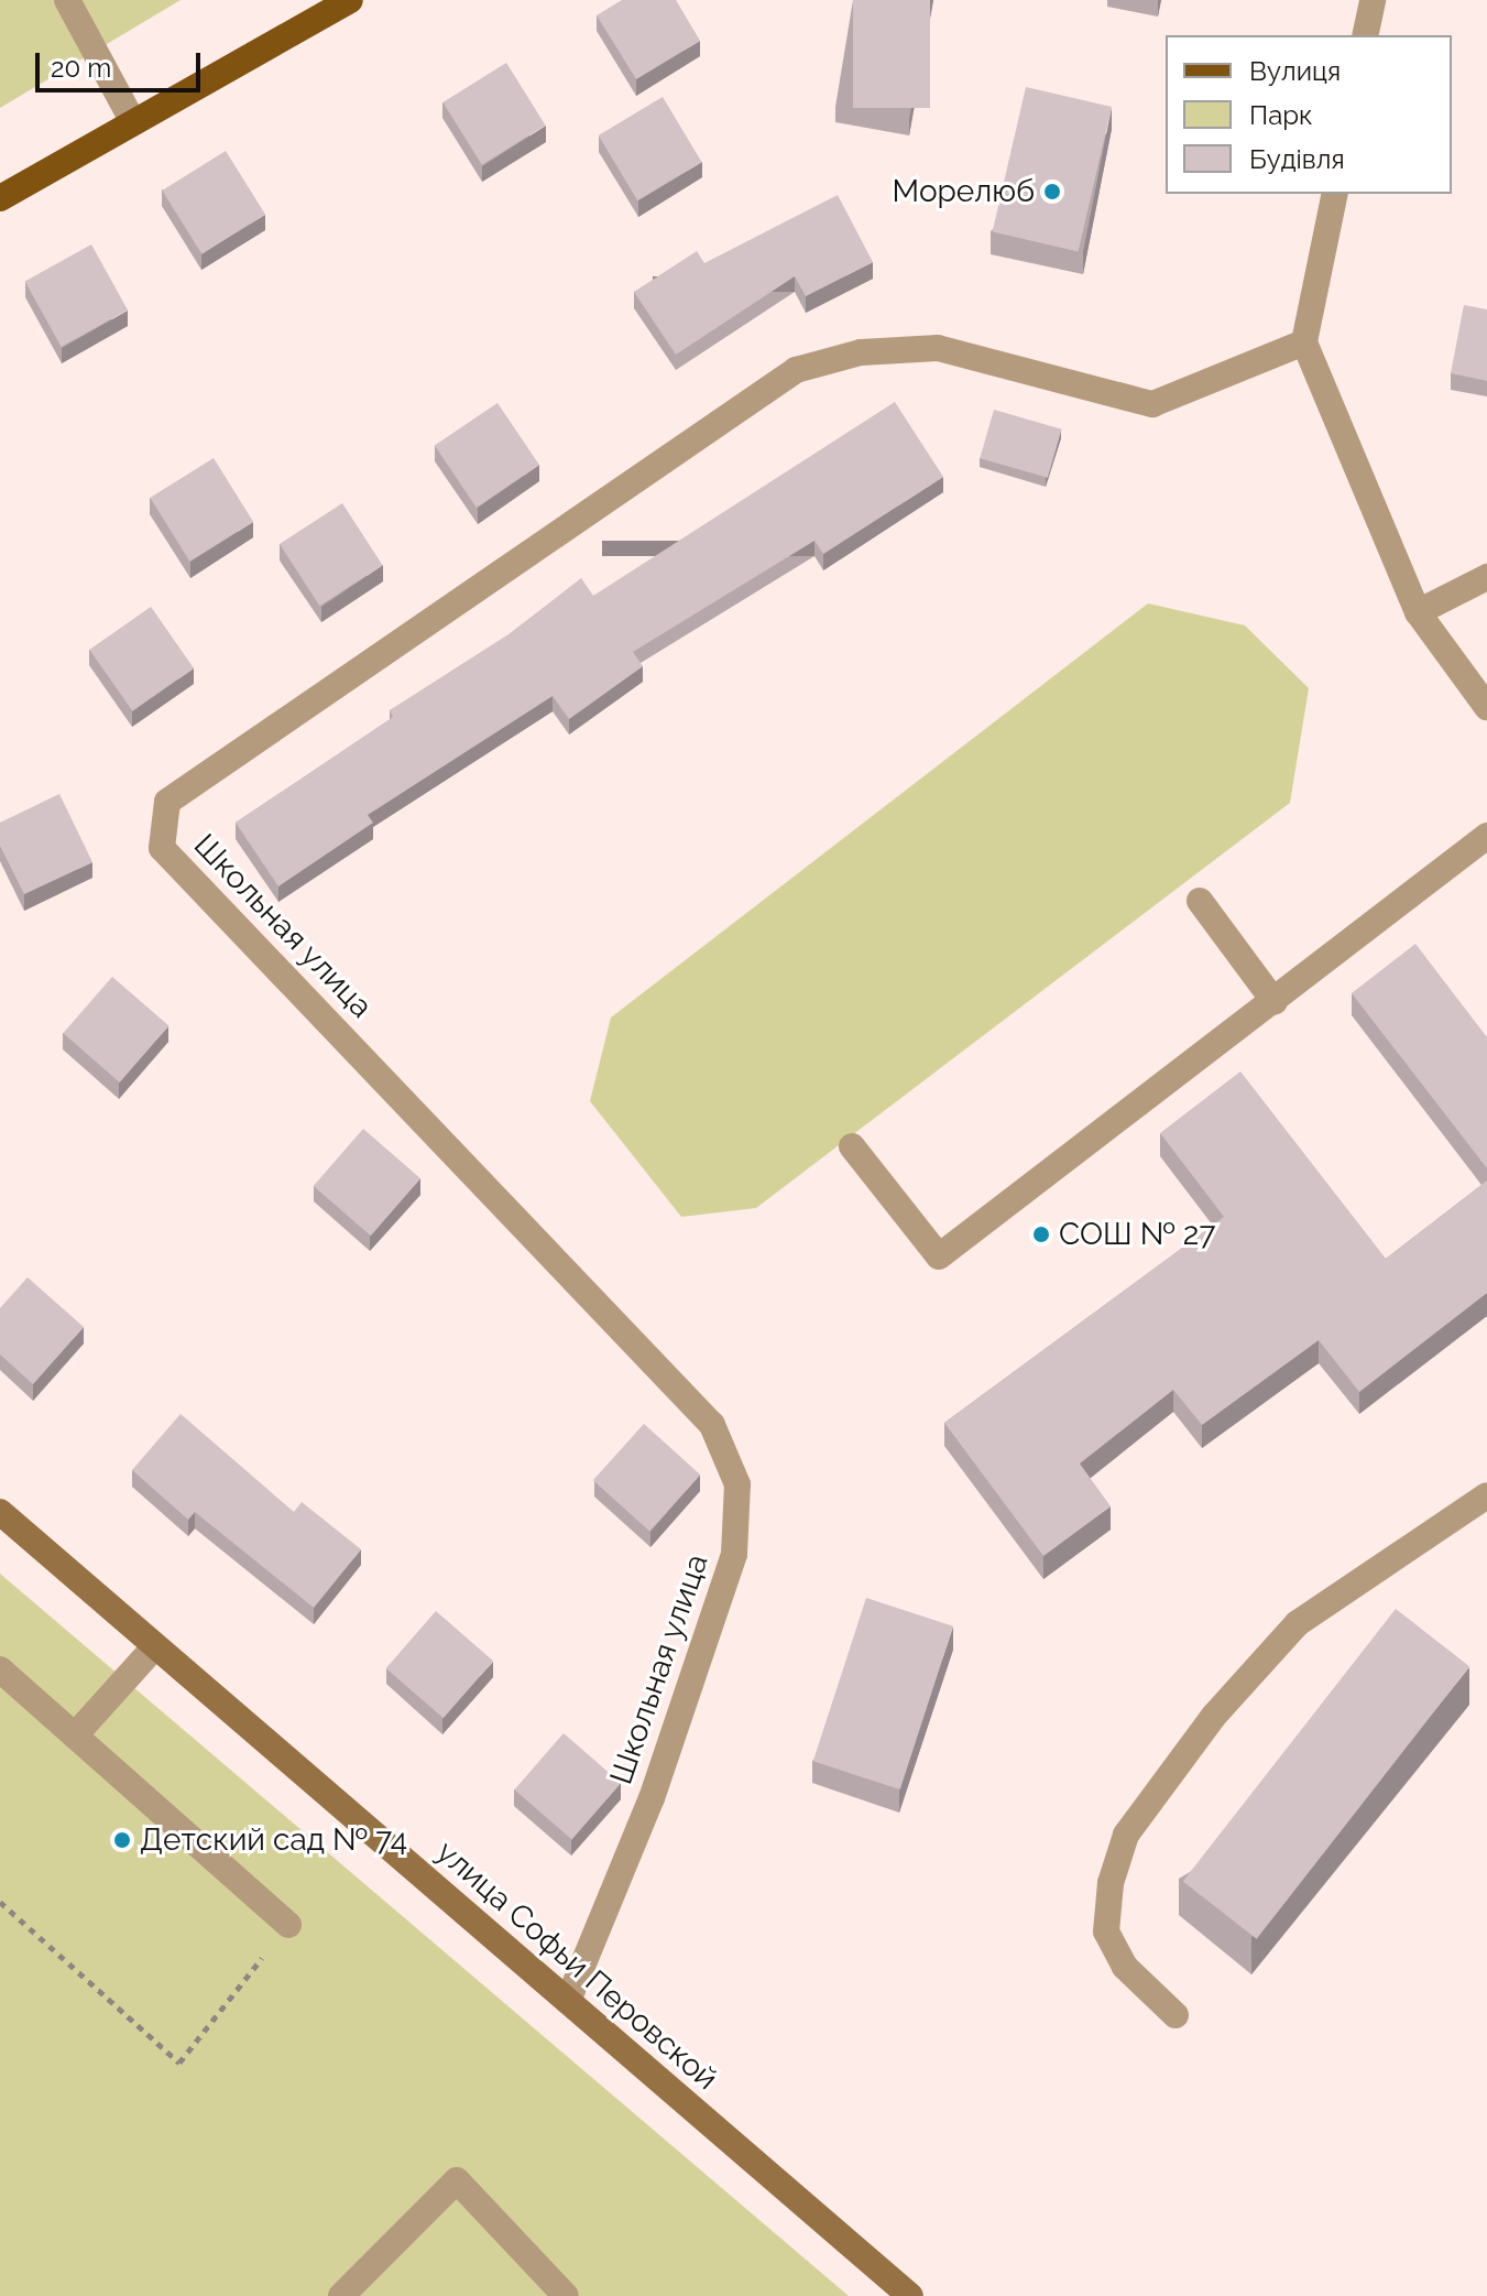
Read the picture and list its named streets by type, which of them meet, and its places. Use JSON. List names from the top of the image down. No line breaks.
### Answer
{"streets":{"street":["Школьная улица","улица Софьи Перовской"]},"crossings":[["Школьная улица","улица Софьи Перовской"]],"places":["Морелюб","СОШ № 27","Детский сад № 74"],"legend":["Вулиця","Парк","Будівля"],"scale_bar":"20 m"}
